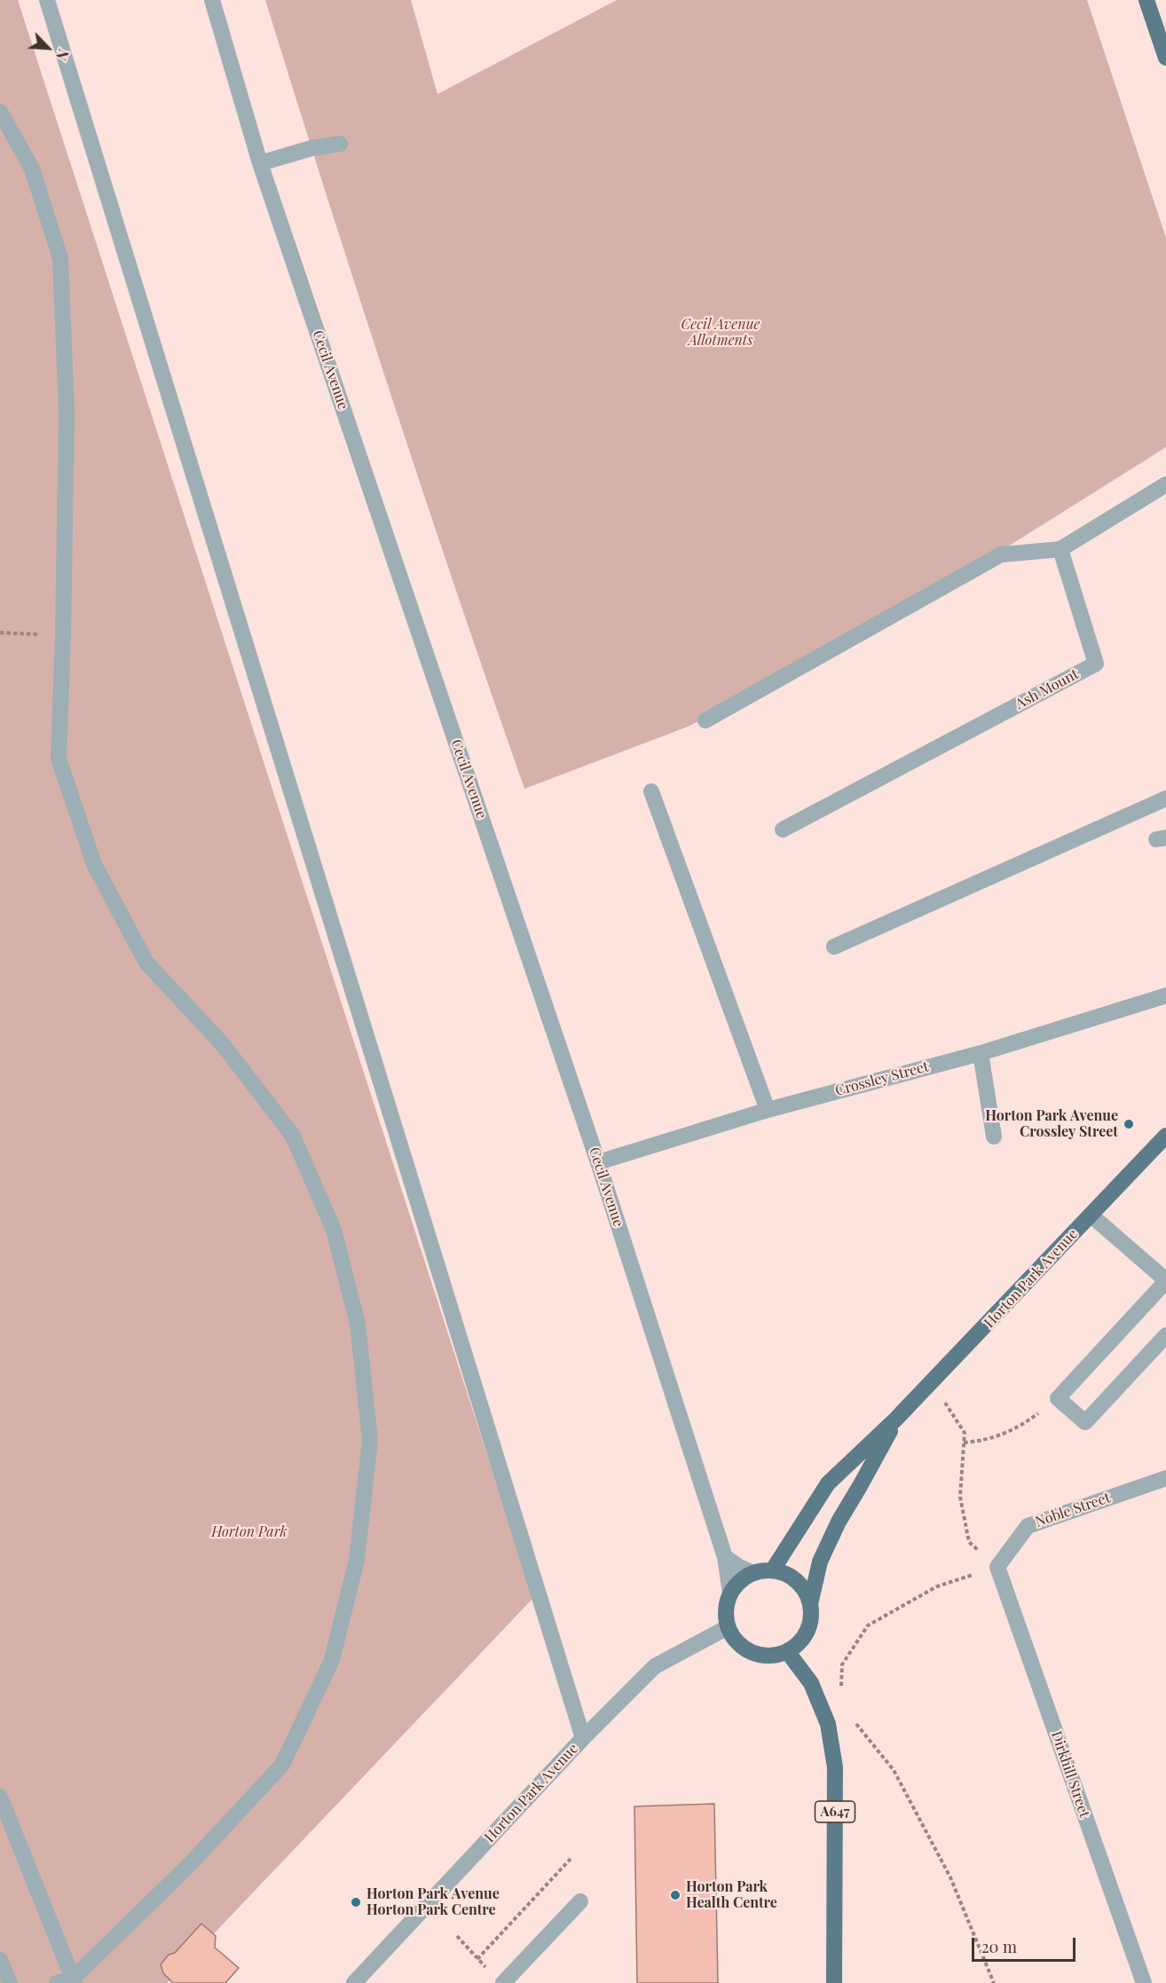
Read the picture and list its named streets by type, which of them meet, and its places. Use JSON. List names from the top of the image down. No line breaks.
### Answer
{"streets":{"main road":["Horton Park Avenue","A647"],"street":["Cecil Avenue","Ash Mount","Crossley Street","Noble Street","Dirkhill Street"]},"crossings":[["Cecil Avenue","Crossley Street"],["Cecil Avenue","Horton Park Avenue"],["Cecil Avenue","A647"],["Horton Park Avenue","A647"],["Noble Street","Dirkhill Street"]],"parks":["Cecil Avenue Allotments","Horton Park"],"places":["Horton Park Avenue Crossley Street","Horton Park Health Centre","Horton Park Avenue Horton Park Centre"],"scale_bar":"20 m","north":"bottom right"}
